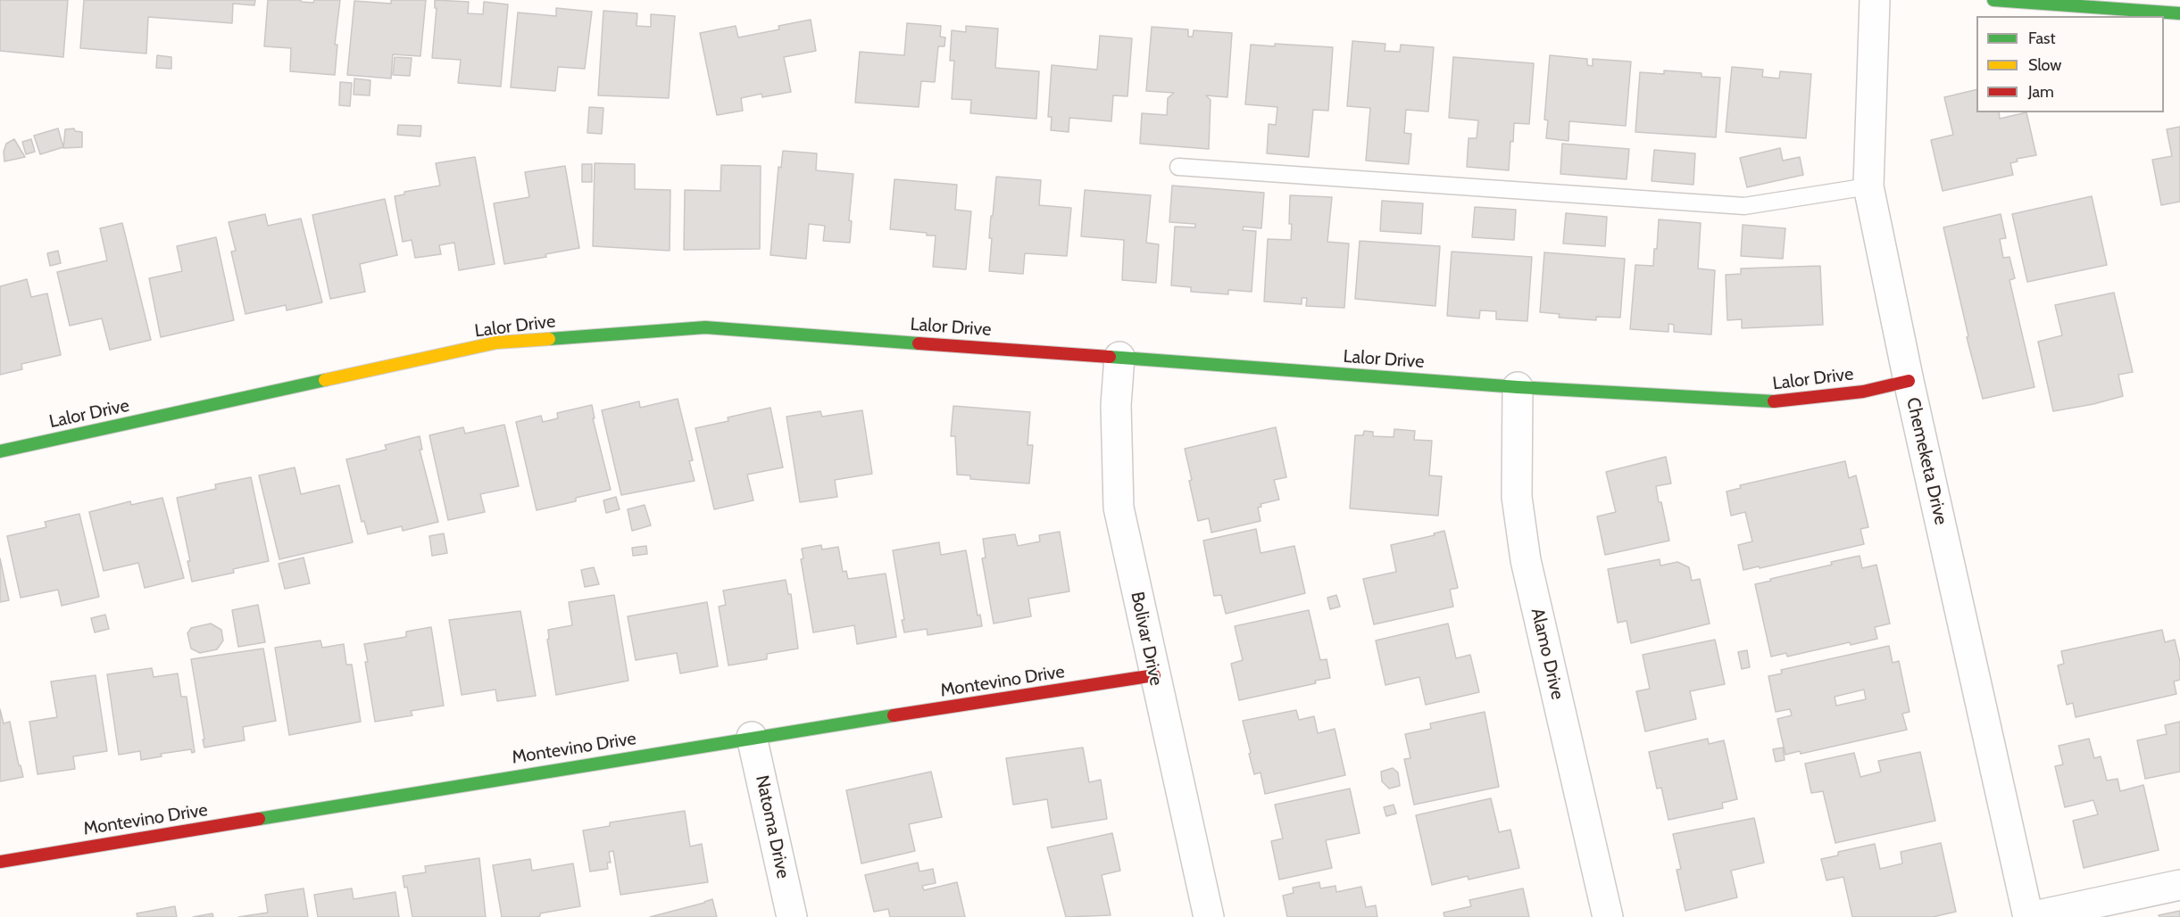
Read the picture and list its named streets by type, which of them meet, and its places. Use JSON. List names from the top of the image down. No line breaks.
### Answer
{"streets":{"street":["Lalor Drive","Chemeketa Drive","Bolivar Drive","Alamo Drive","Montevino Drive","Natoma Drive"]},"crossings":[["Lalor Drive","Chemeketa Drive"],["Lalor Drive","Bolivar Drive"],["Lalor Drive","Alamo Drive"],["Bolivar Drive","Montevino Drive"],["Montevino Drive","Natoma Drive"]],"legend":["Fast","Slow","Jam"]}
